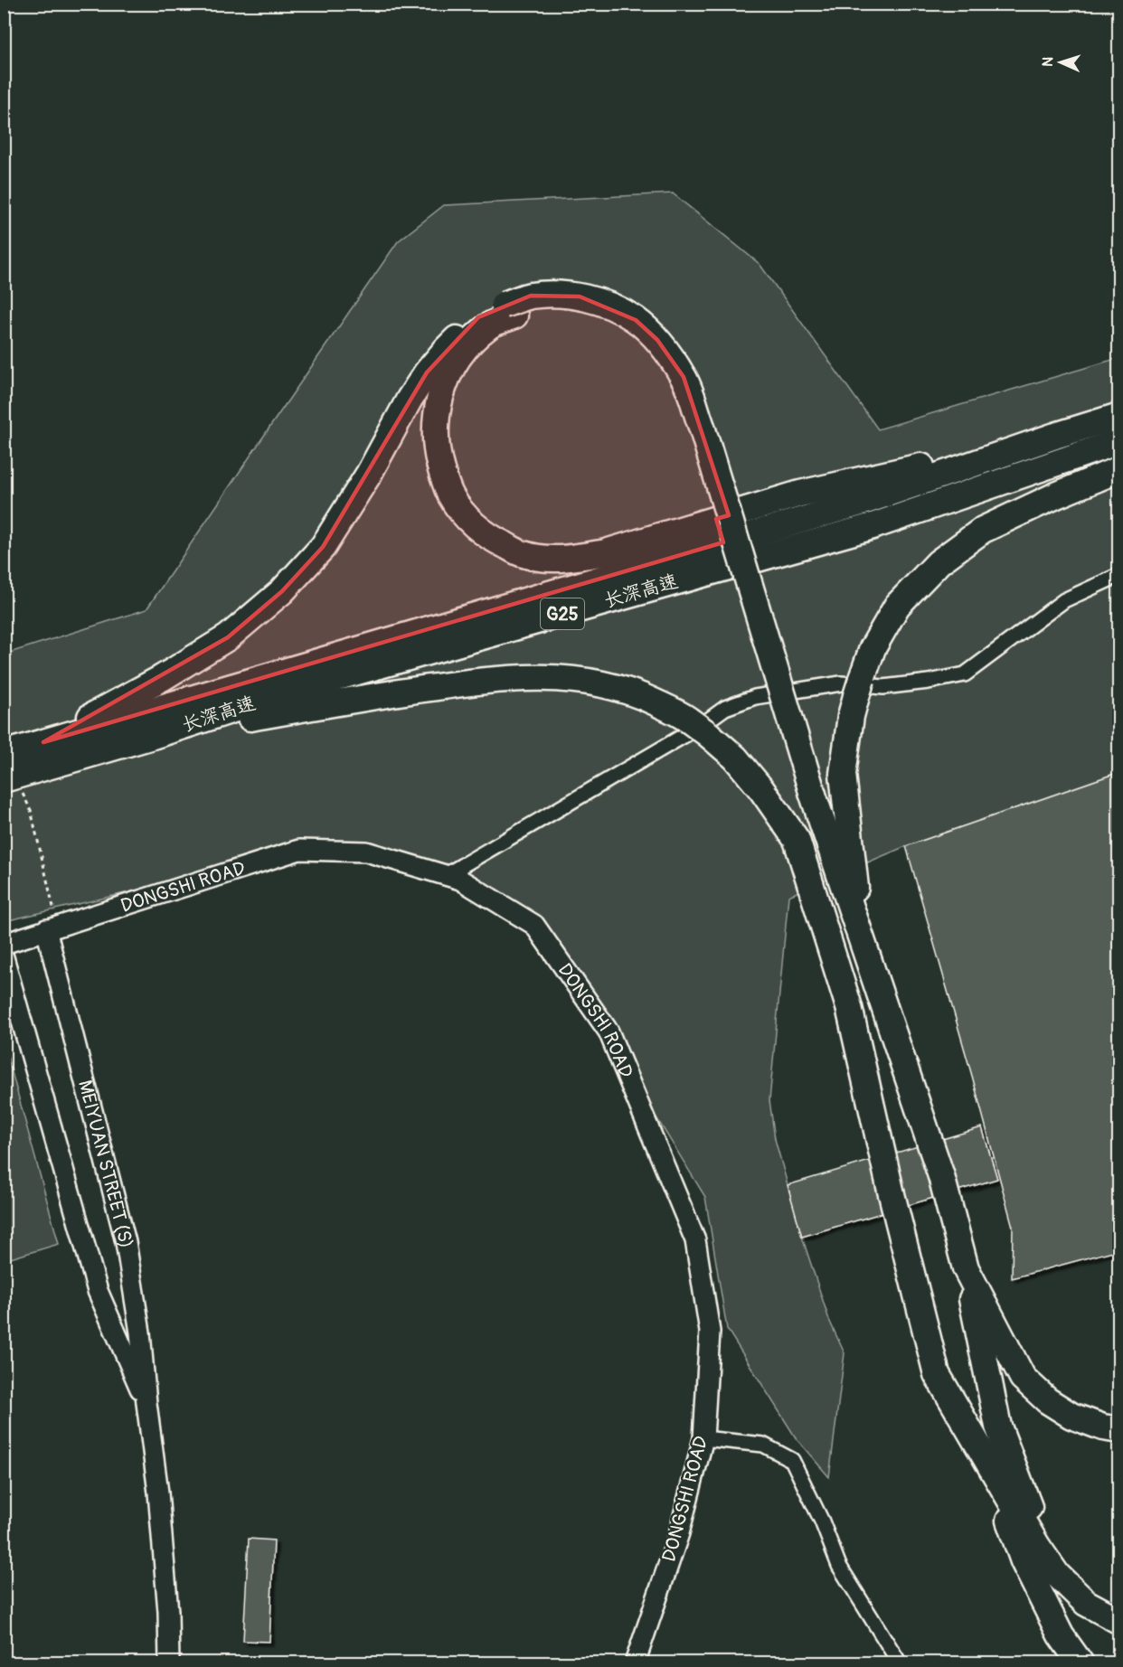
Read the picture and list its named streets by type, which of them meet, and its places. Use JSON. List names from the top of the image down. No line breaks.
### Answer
{"streets":{"highway":["长深高速","G25"],"street":["DONGSHI ROAD","MEIYUAN STREET (S)"]},"crossings":[["DONGSHI ROAD","MEIYUAN STREET (S)"]],"north":"left"}
